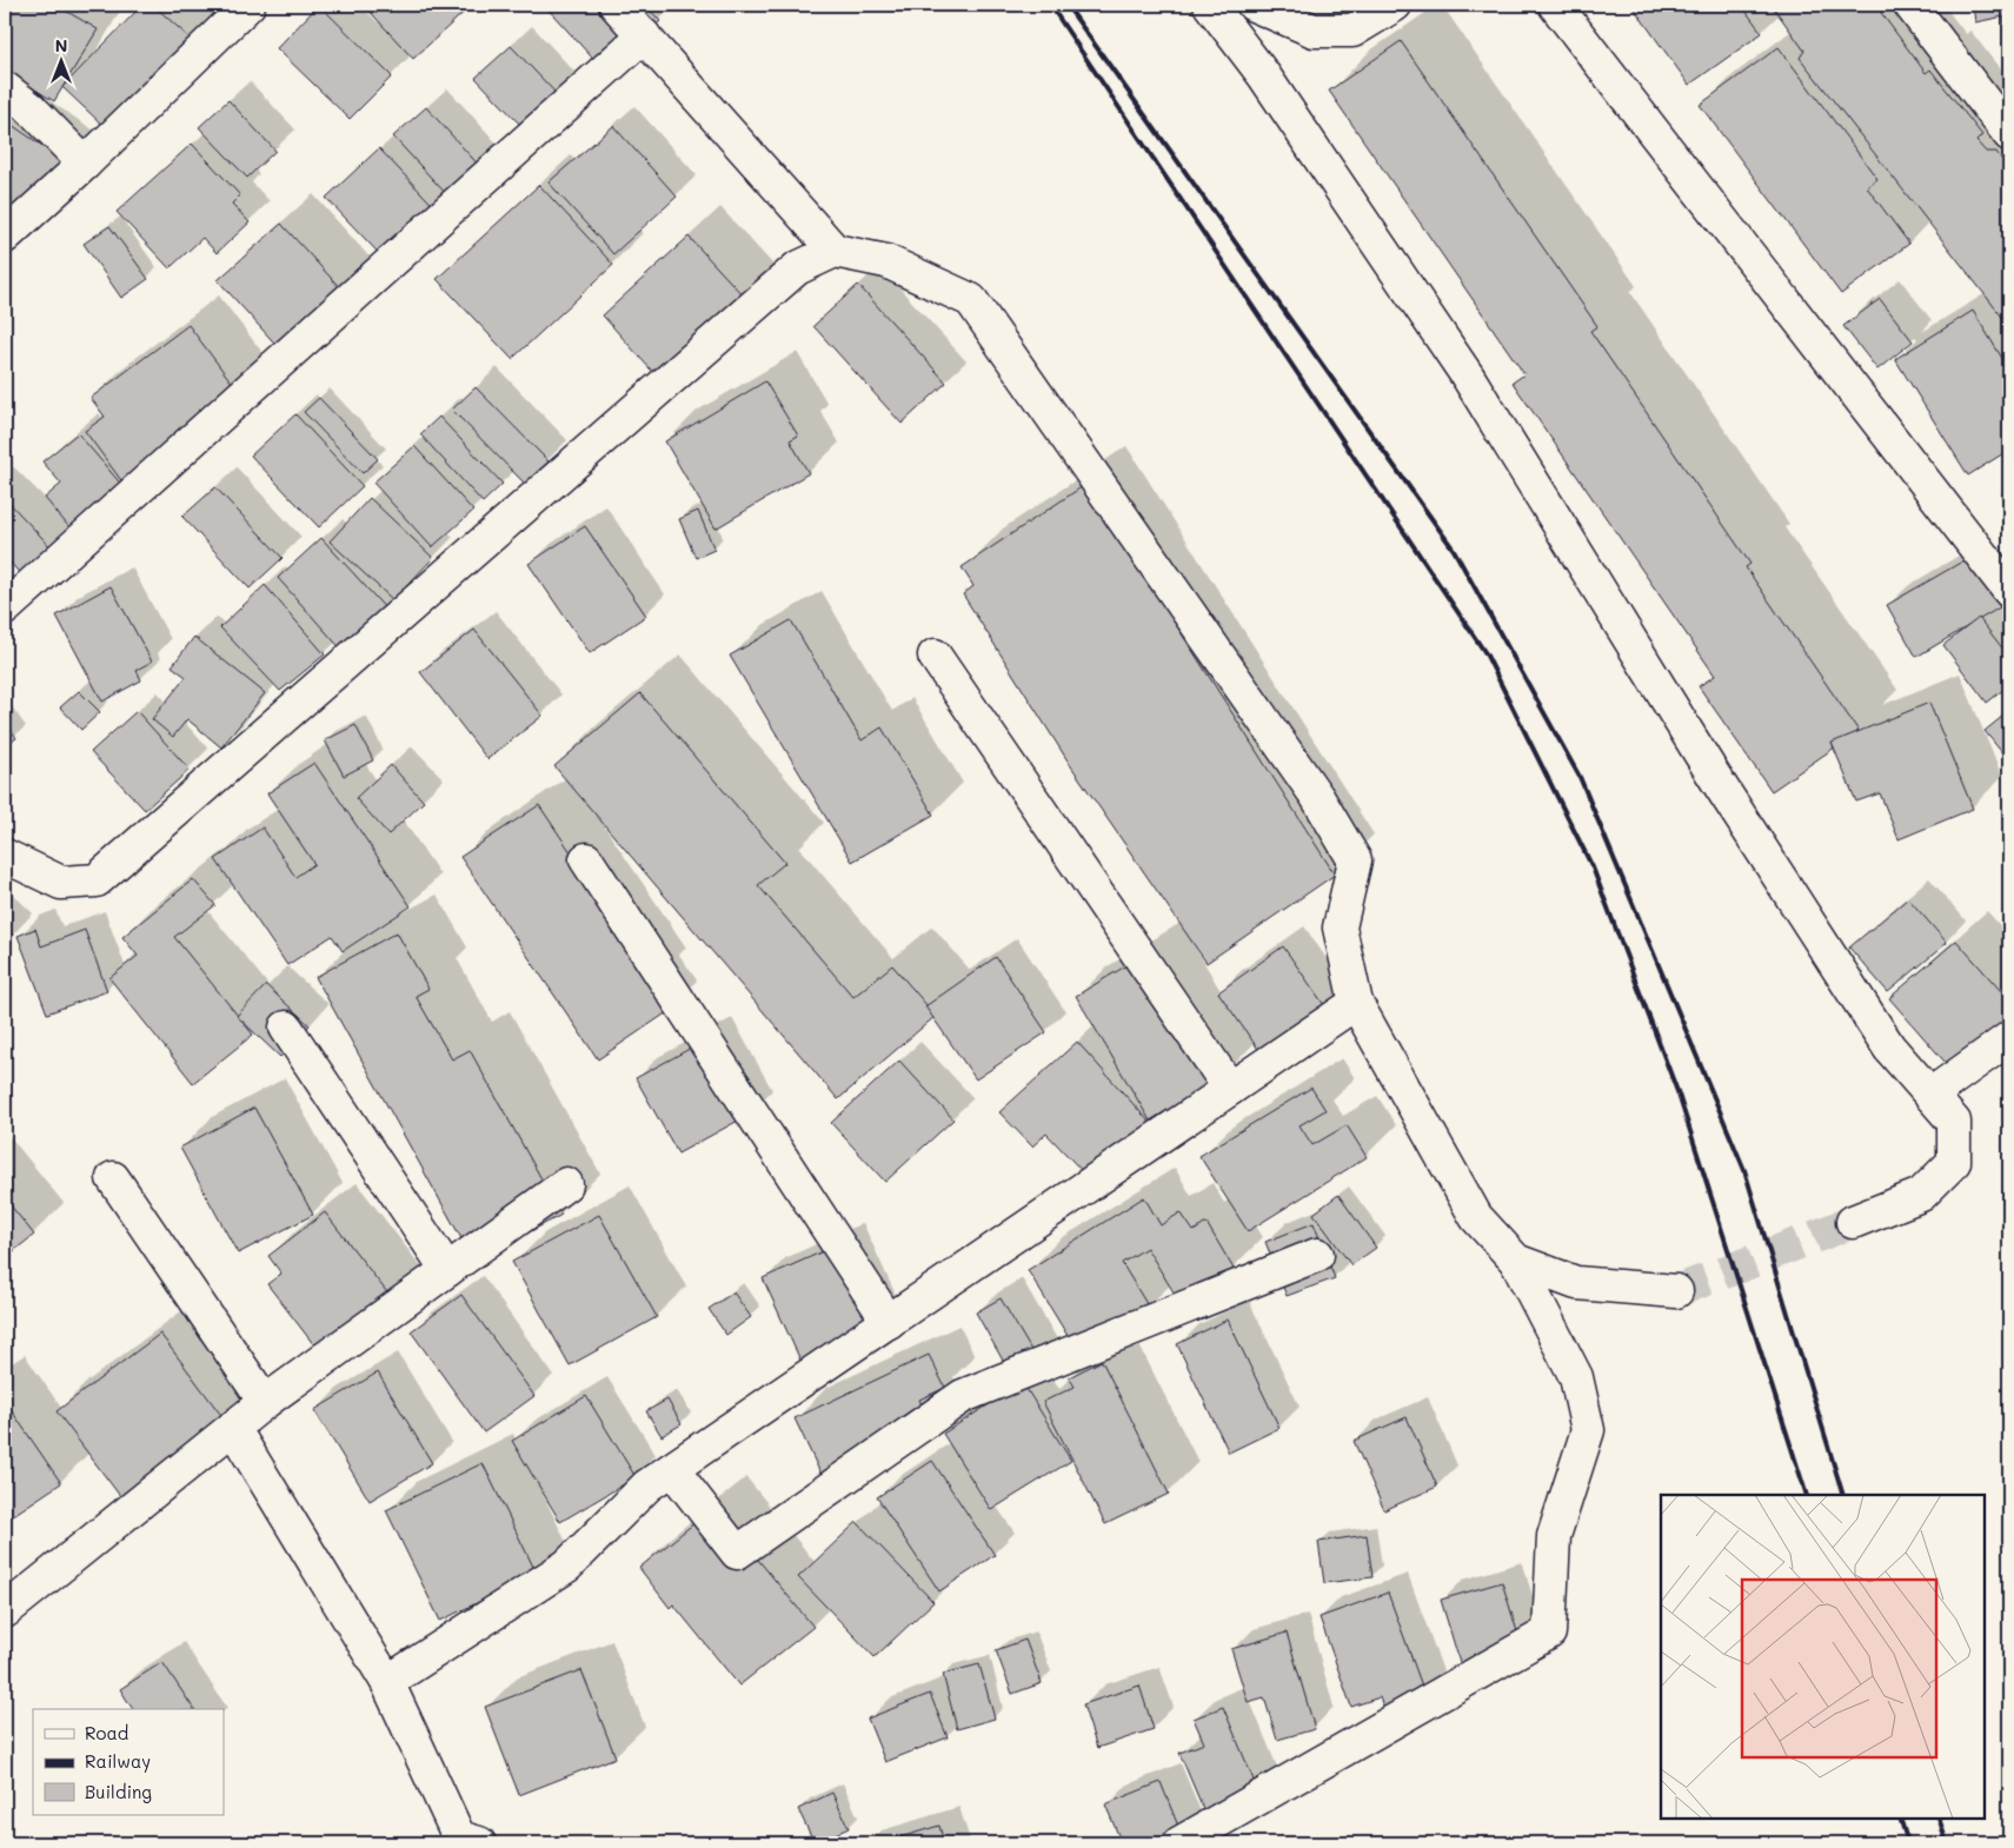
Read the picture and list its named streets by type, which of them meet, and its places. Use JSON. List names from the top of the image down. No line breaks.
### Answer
{"legend":["Road","Railway","Building"],"north":"top"}
